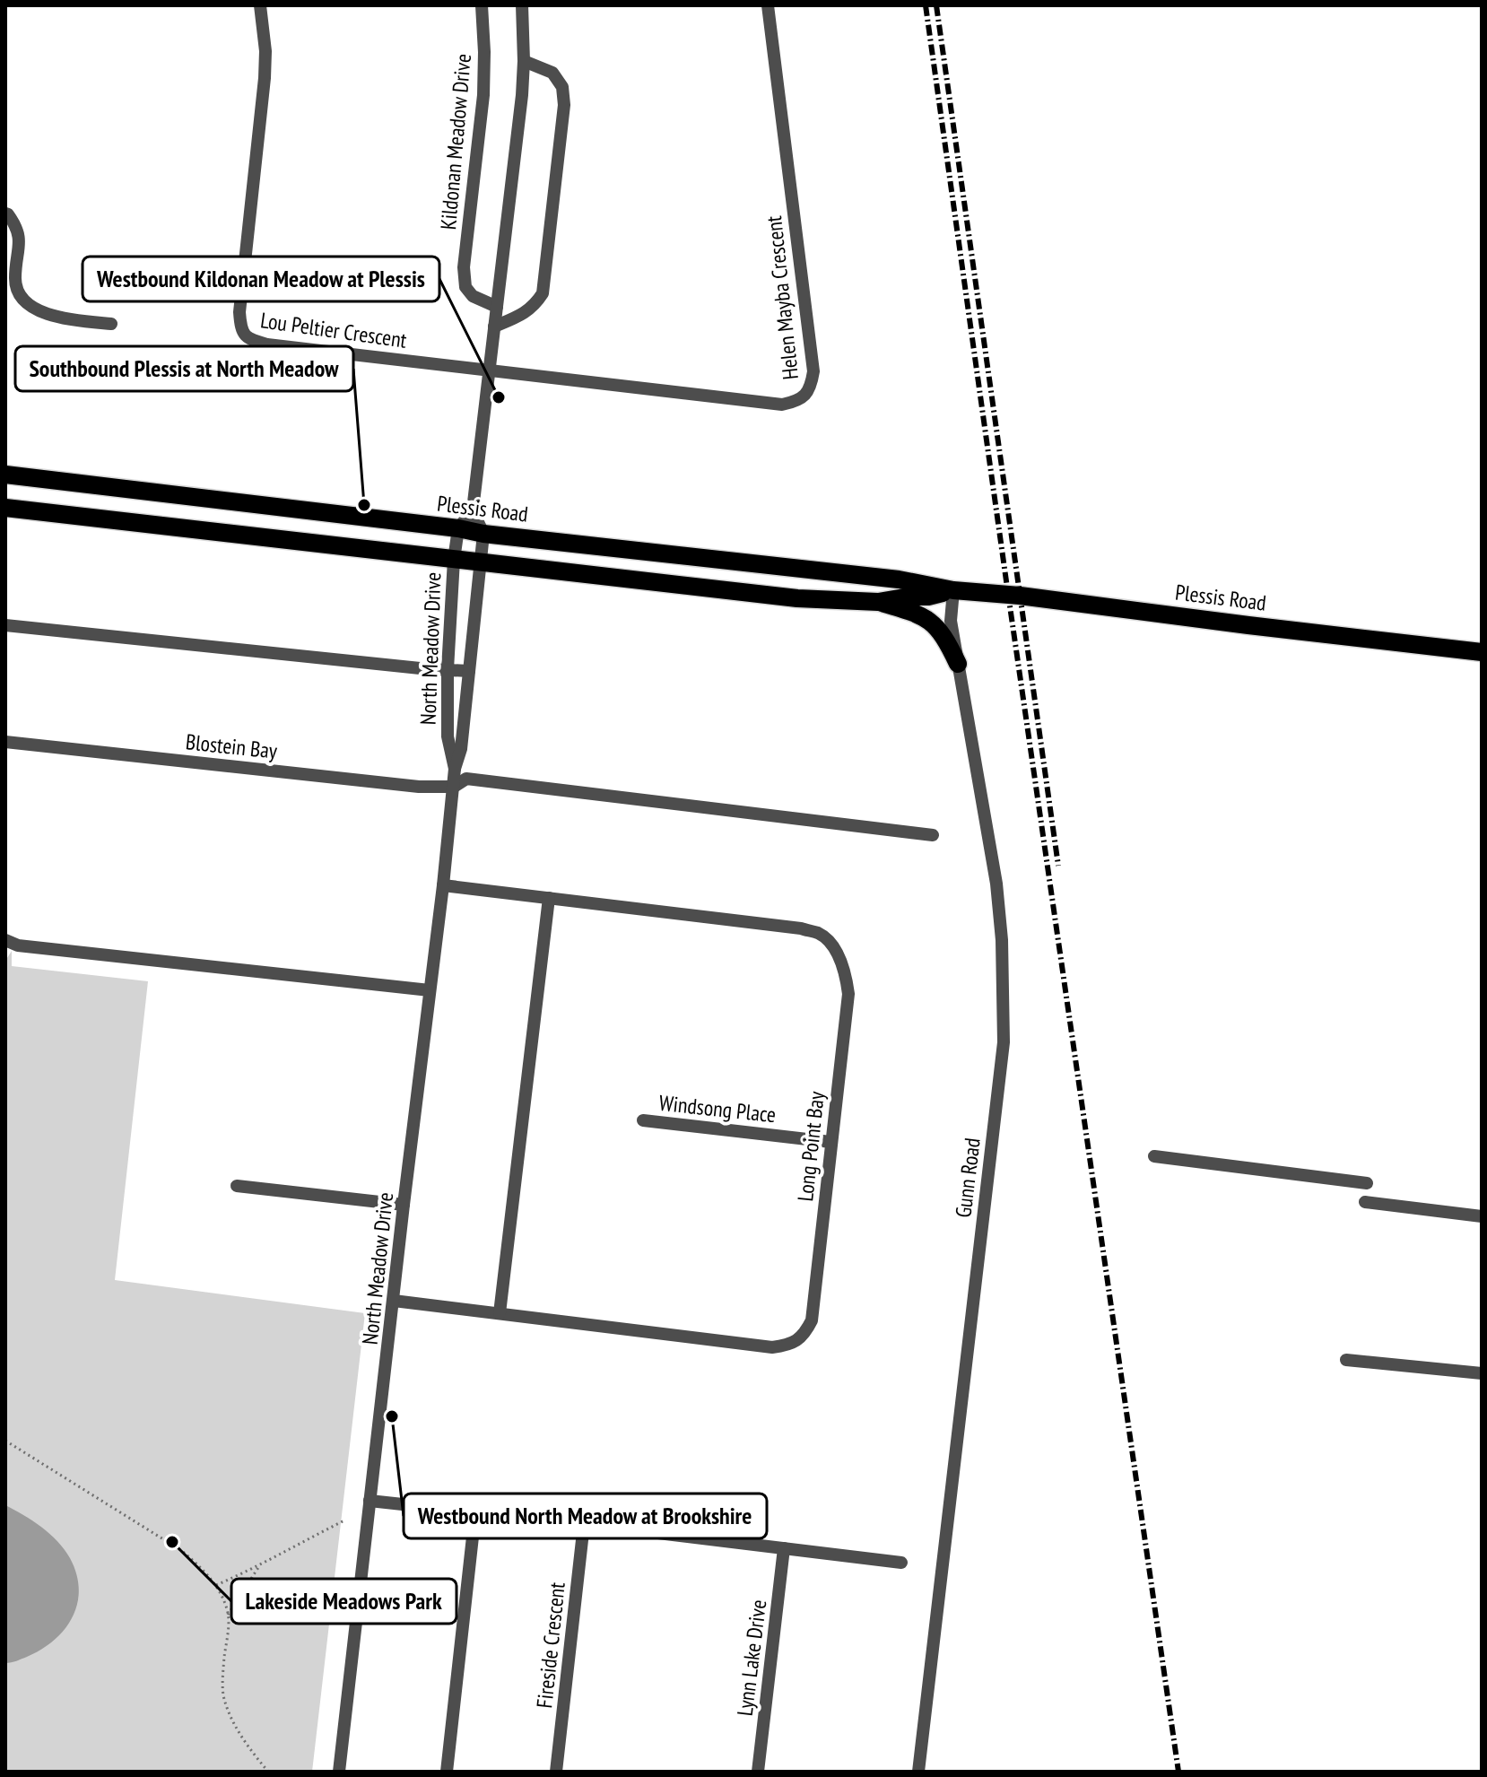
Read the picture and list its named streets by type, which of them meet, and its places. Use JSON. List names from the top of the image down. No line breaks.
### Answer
{"streets":{"main road":["Plessis Road"],"street":["Kildonan Meadow Drive","Helen Mayba Crescent","Lou Peltier Crescent","North Meadow Drive","Blostein Bay","Windsong Place","Long Point Bay","Gunn Road","Fireside Crescent","Lynn Lake Drive"]},"crossings":[["Helen Mayba Crescent","Lou Peltier Crescent"],["Plessis Road","North Meadow Drive"],["Plessis Road","Gunn Road"],["North Meadow Drive","Blostein Bay"],["North Meadow Drive","Long Point Bay"],["Windsong Place","Long Point Bay"]],"places":["Westbound Kildonan Meadow at Plessis","Southbound Plessis at North Meadow","Westbound North Meadow at Brookshire","Lakeside Meadows Park"]}
